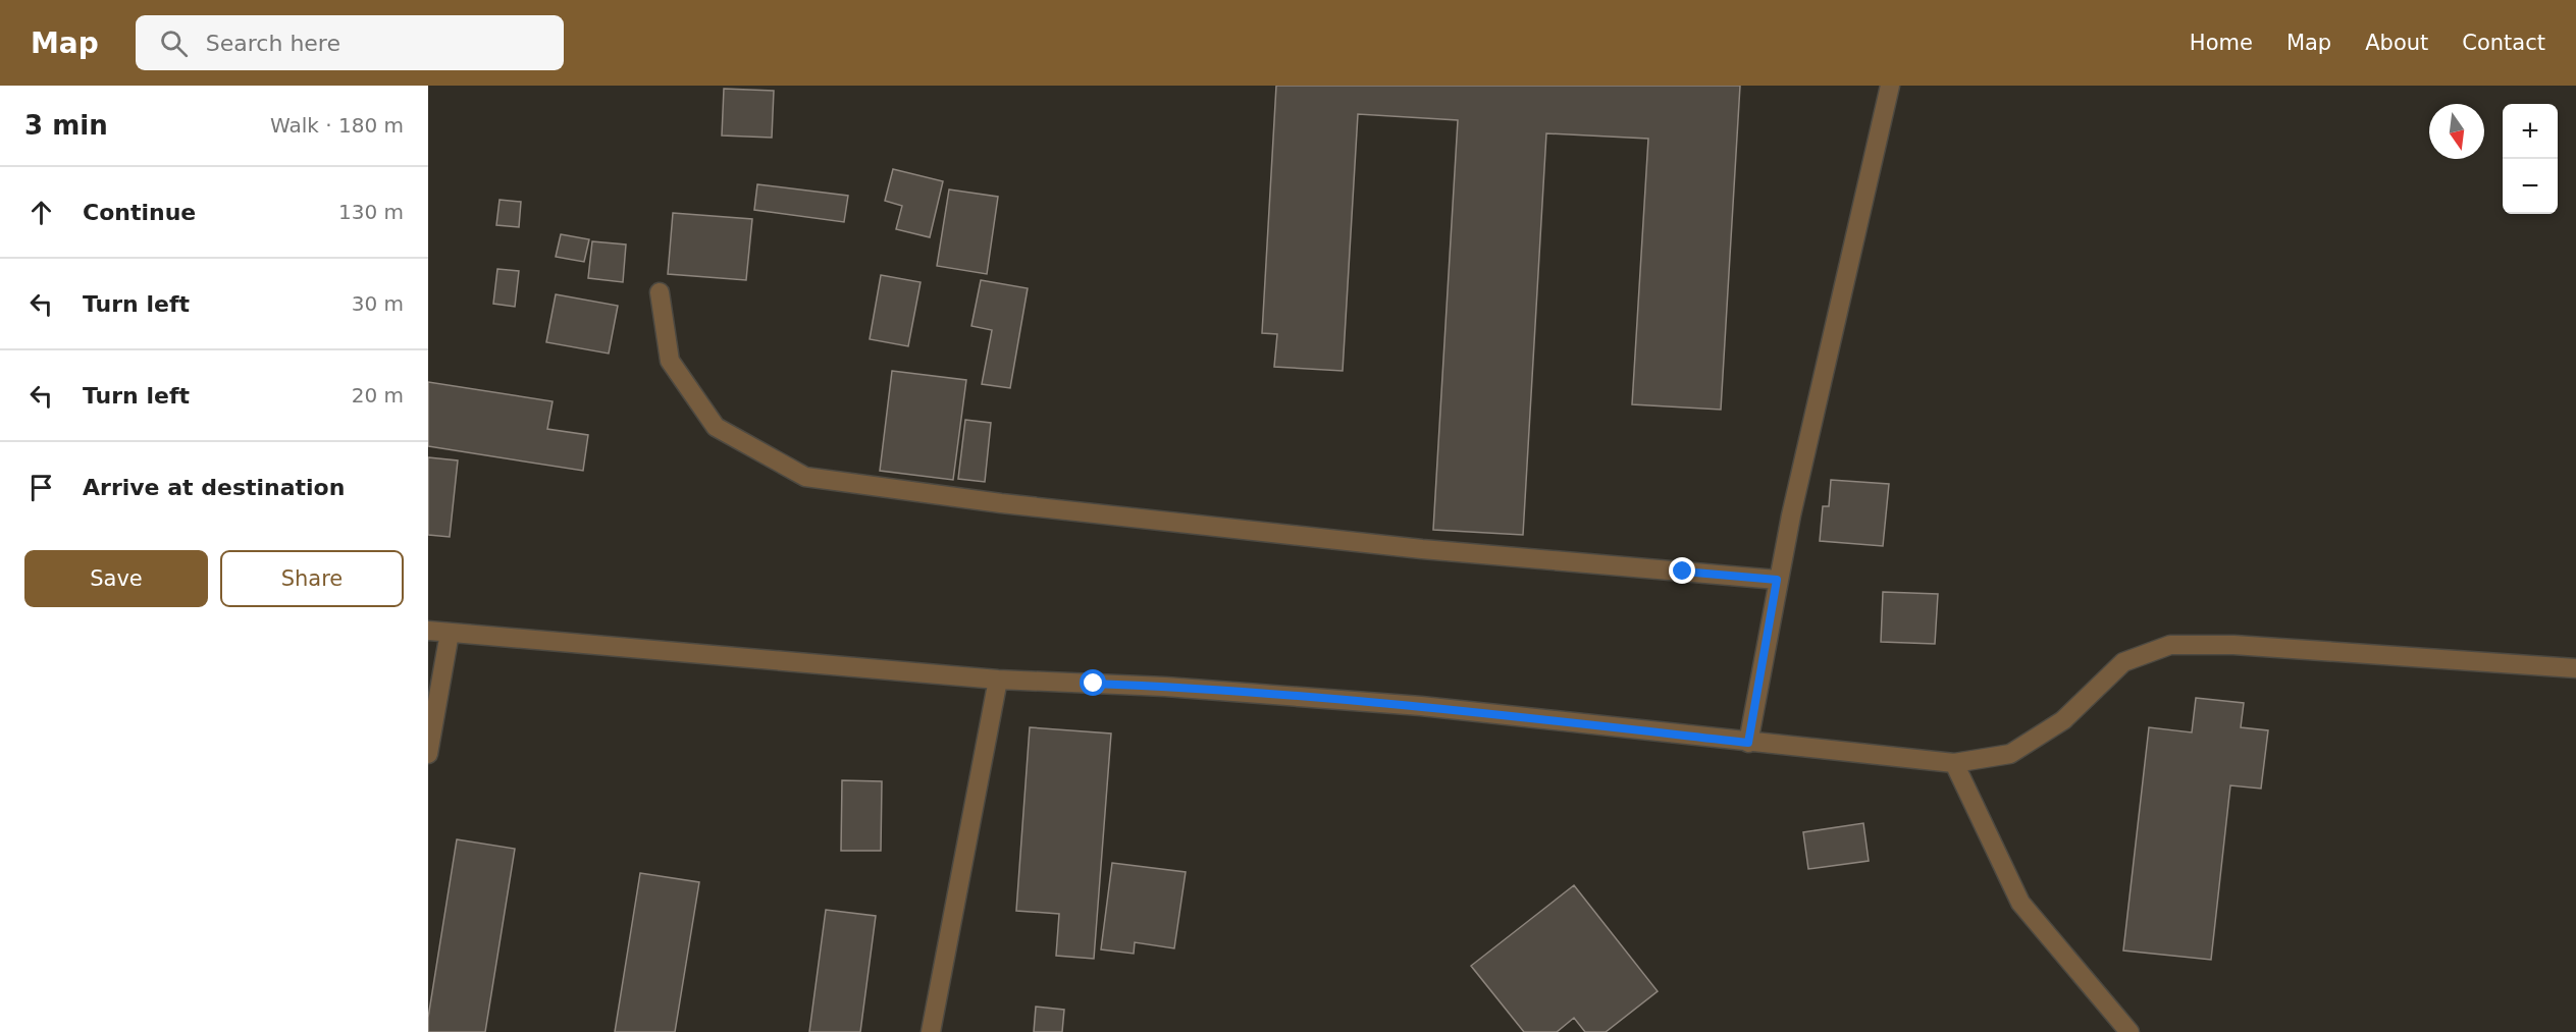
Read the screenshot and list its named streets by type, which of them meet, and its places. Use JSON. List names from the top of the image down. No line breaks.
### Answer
{"north":"bottom","page":{"header":"Map","search":"Search here","nav":["Home","Map","About","Contact"],"heading":["3 min","Walk · 180 m"],"map_buttons":["+","−"],"list":[["Continue","130 m"],["Turn left","30 m"],["Turn left","20 m"],"Arrive at destination"],"buttons":["Save","Share"]}}
